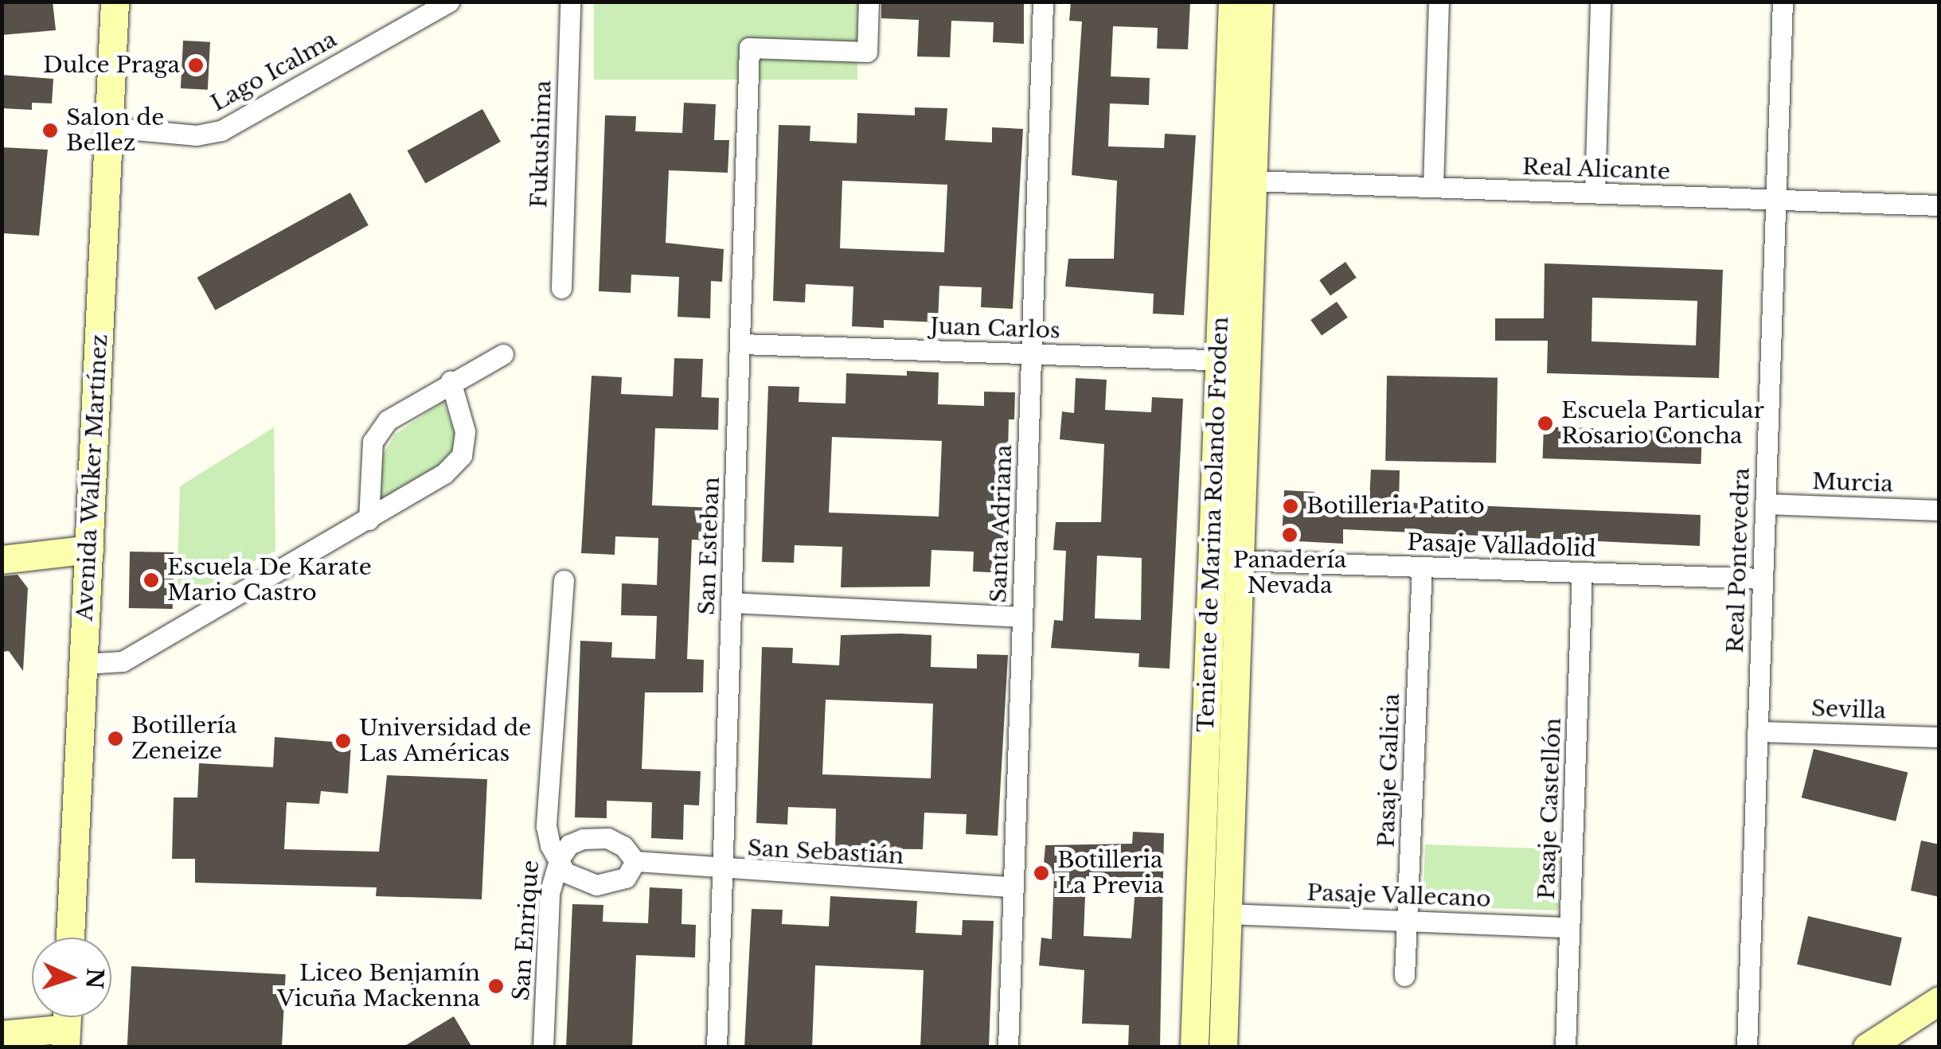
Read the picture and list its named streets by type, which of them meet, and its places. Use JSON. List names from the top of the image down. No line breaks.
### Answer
{"streets":{"street":["Lago Icalma","Fukushima","Real Alicante","Juan Carlos","Avenida Walker Martínez","Murcia","Santa Adriana","Teniente de Marina Rolando Froden","San Esteban","Pasaje Valladolid","Real Pontevedra","Sevilla","Pasaje Galicia","Pasaje Castellón","San Sebastián","Pasaje Vallecano","San Enrique"]},"crossings":[["Lago Icalma","Avenida Walker Martínez"],["Real Alicante","Teniente de Marina Rolando Froden"],["Real Alicante","Real Pontevedra"],["Juan Carlos","Santa Adriana"],["Juan Carlos","Teniente de Marina Rolando Froden"],["Juan Carlos","San Esteban"],["Murcia","Real Pontevedra"],["Santa Adriana","San Sebastián"],["Teniente de Marina Rolando Froden","Pasaje Valladolid"],["Teniente de Marina Rolando Froden","Pasaje Vallecano"],["San Esteban","San Sebastián"],["Pasaje Valladolid","Real Pontevedra"],["Pasaje Valladolid","Pasaje Galicia"],["Pasaje Valladolid","Pasaje Castellón"],["Real Pontevedra","Sevilla"],["Pasaje Galicia","Pasaje Vallecano"],["Pasaje Castellón","Pasaje Vallecano"],["San Sebastián","San Enrique"]],"places":["Dulce Praga","Salon de Bellez","Escuela Particular Rosario Concha","Botilleria Patito","Panadería Nevada","Escuela De Karate Mario Castro","Botillería Zeneize","Universidad de Las Américas","Botilleria La Previa","Liceo Benjamín Vicuña Mackenna"],"north":"right"}
